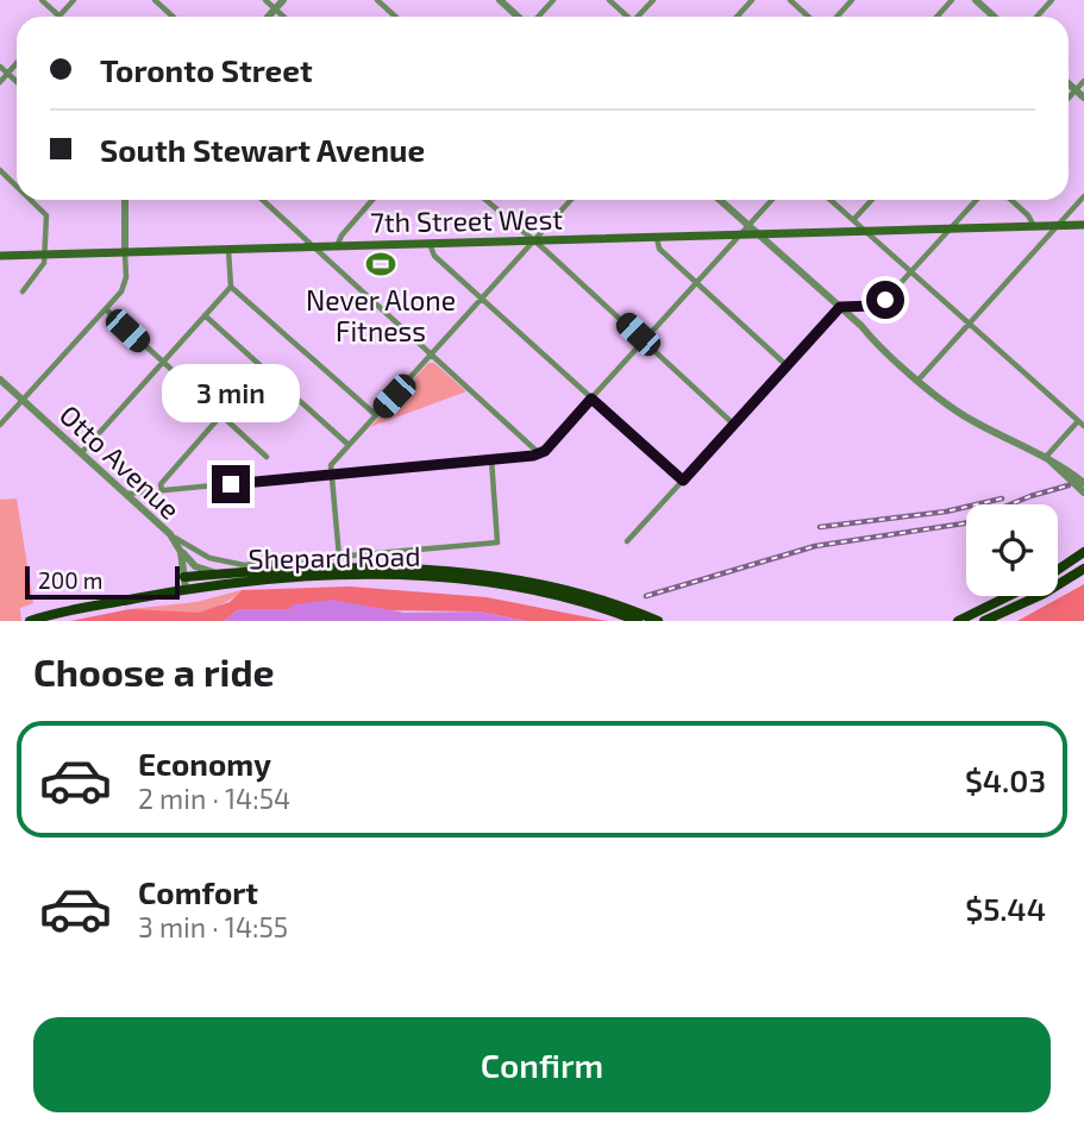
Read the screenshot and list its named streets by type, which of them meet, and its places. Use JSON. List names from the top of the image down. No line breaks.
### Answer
{"streets":{"highway":["Shepard Road"],"main road":["7th Street West"],"street":["Otto Avenue"]},"crossings":[["Otto Avenue","Shepard Road"]],"places":{"sports":["Never Alone Fitness"]},"scale_bar":"200 m","page":{"banner":["Toronto Street","South Stewart Avenue"],"bubble":"3 min","scale":"200 m","heading":"Choose a ride","list":[{"name":"Economy","note":"2 min · 14:54","value":"$4.03"},{"name":"Comfort","note":"3 min · 14:55","value":"$5.44"}],"buttons":"Confirm"}}
